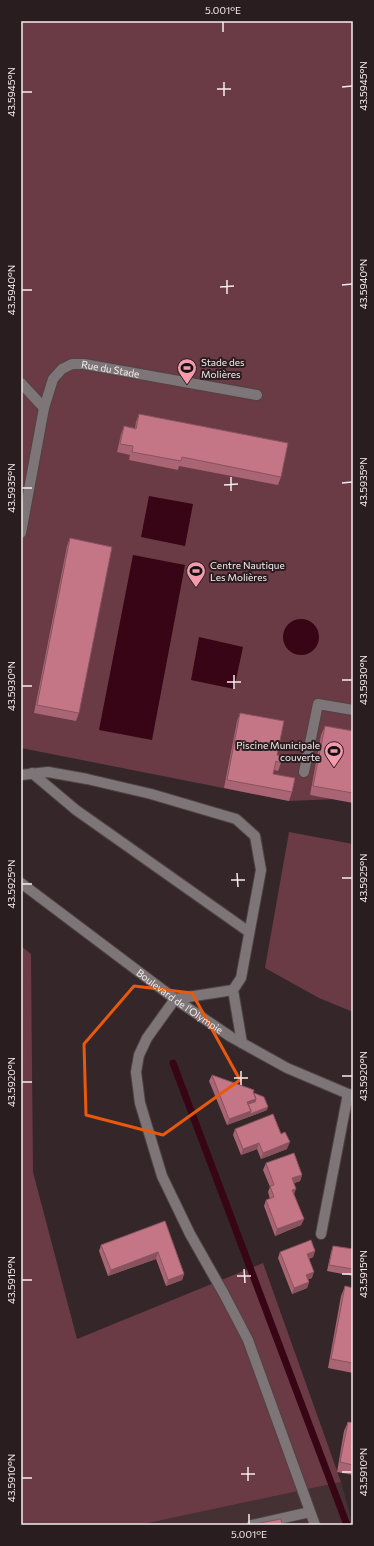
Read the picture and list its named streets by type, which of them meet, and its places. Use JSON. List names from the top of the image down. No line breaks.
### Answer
{"streets":{"street":["Rue du Stade","Boulevard de l'Olympie"]},"places":{"sports":["Stade des Molières","Centre Nautique Les Molières","Piscine Municipale couverte"]},"coordinates":["5.001°E","43.5945°N","43.5940°N","43.5935°N","43.5930°N","43.5925°N","43.5920°N","43.5915°N","43.5910°N"]}
